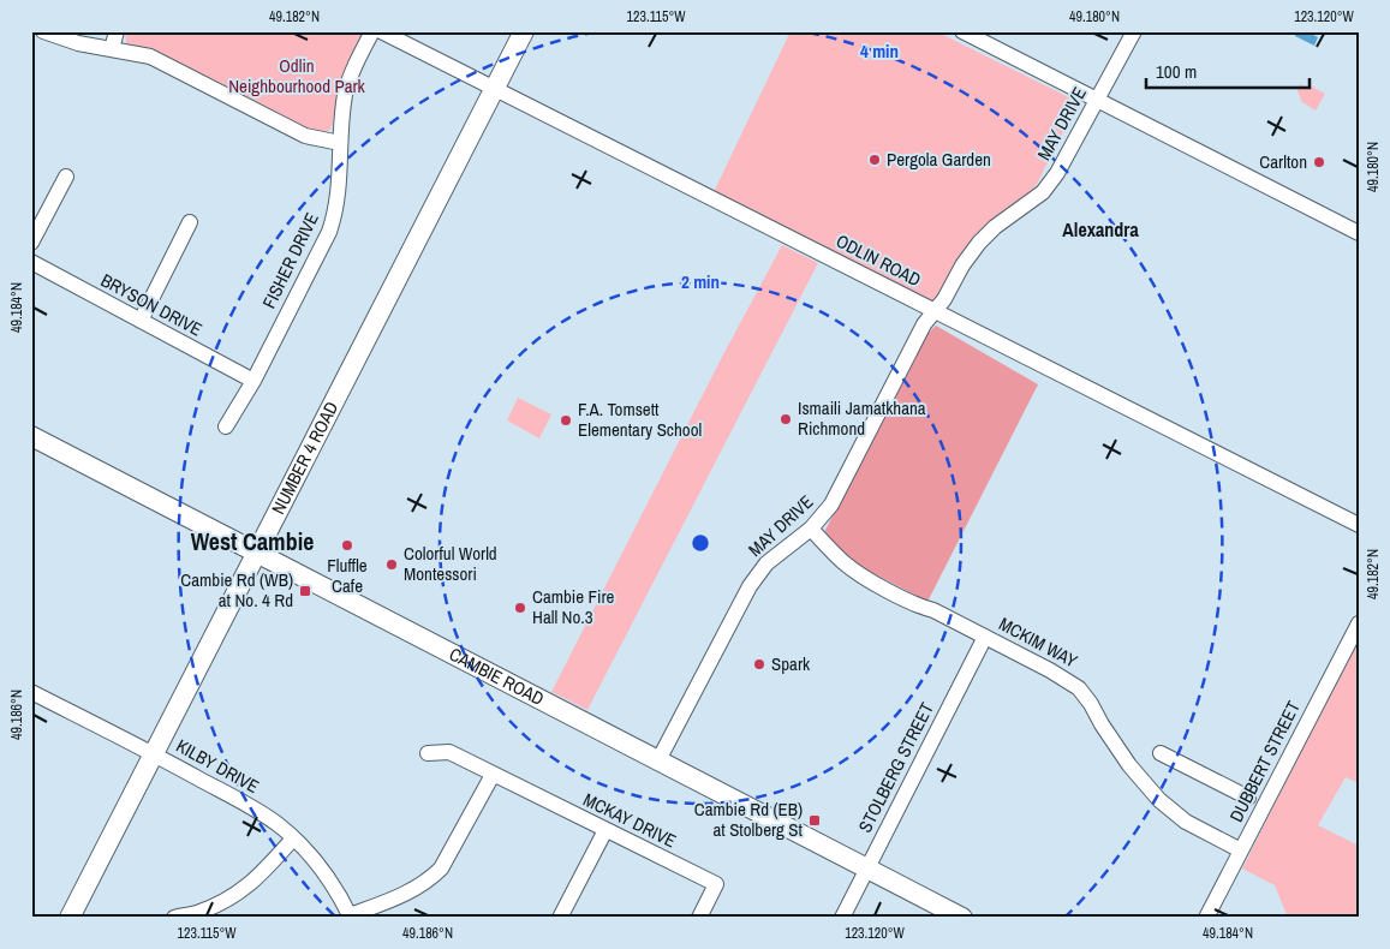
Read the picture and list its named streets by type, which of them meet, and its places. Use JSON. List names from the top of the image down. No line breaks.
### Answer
{"streets":{"main road":["NUMBER 4 ROAD","CAMBIE ROAD"],"street":["MAY DRIVE","FISHER DRIVE","ODLIN ROAD","BRYSON DRIVE","MCKIM WAY","DUBBERT STREET","KILBY DRIVE","STOLBERG STREET","MCKAY DRIVE"]},"crossings":[["MAY DRIVE","ODLIN ROAD"],["MAY DRIVE","MCKIM WAY"],["MAY DRIVE","CAMBIE ROAD"],["FISHER DRIVE","BRYSON DRIVE"],["ODLIN ROAD","NUMBER 4 ROAD"],["NUMBER 4 ROAD","CAMBIE ROAD"],["NUMBER 4 ROAD","KILBY DRIVE"],["MCKIM WAY","DUBBERT STREET"],["MCKIM WAY","STOLBERG STREET"],["CAMBIE ROAD","STOLBERG STREET"]],"districts":["Alexandra","West Cambie"],"parks":["Odlin Neighbourhood Park"],"places":{"other":["Pergola Garden","Carlton","Ismaili Jamatkhana Richmond","F.A. Tomsett Elementary School","Fluffle Cafe","Colorful World Montessori","Cambie Fire Hall No.3","Spark"],"transit":["Cambie Rd (WB) at No. 4 Rd","Cambie Rd (EB) at Stolberg St"]},"scale_bar":"100 m","coordinates":["49.182°N","123.115°W","49.180°N","123.120°W","49.184°N","49.186°N"],"rings":["4 min","2 min"]}
